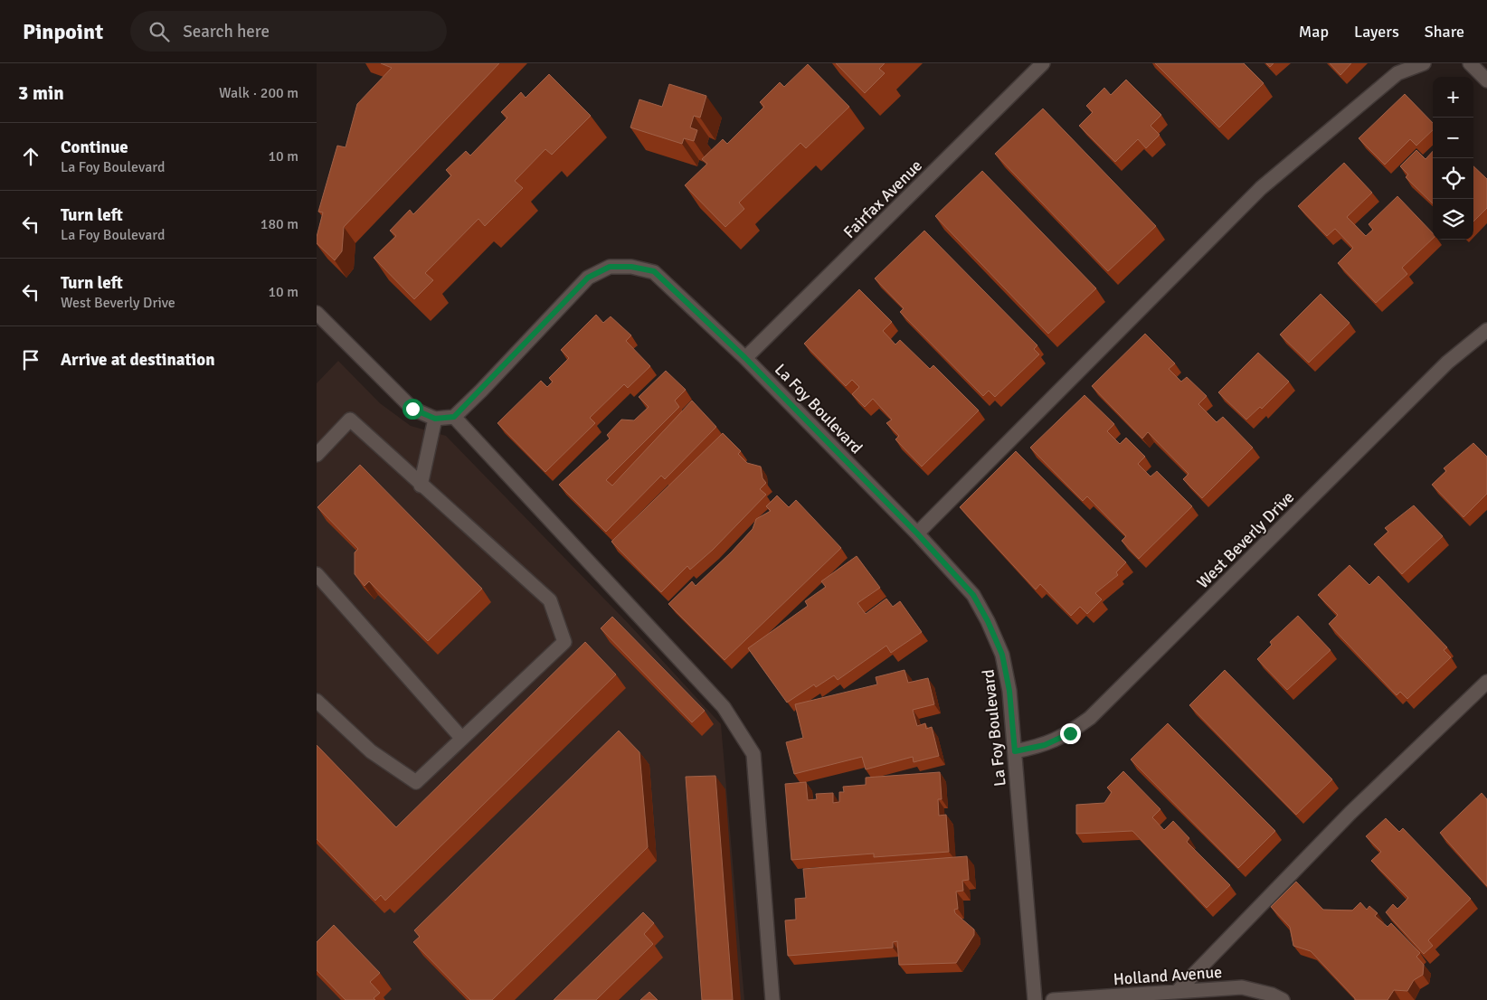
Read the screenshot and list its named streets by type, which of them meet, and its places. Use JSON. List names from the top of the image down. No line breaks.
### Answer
{"streets":{"street":["Fairfax Avenue","La Foy Boulevard","West Beverly Drive","Holland Avenue"]},"crossings":[["Fairfax Avenue","La Foy Boulevard"],["La Foy Boulevard","West Beverly Drive"]],"page":{"header":"Pinpoint","search":"Search here","nav":["Map","Layers","Share"],"heading":["3 min","Walk · 200 m"],"map_buttons":["+","−"],"list":[["Continue","La Foy Boulevard","10 m"],["Turn left","La Foy Boulevard","180 m"],["Turn left","West Beverly Drive","10 m"],"Arrive at destination"]}}
